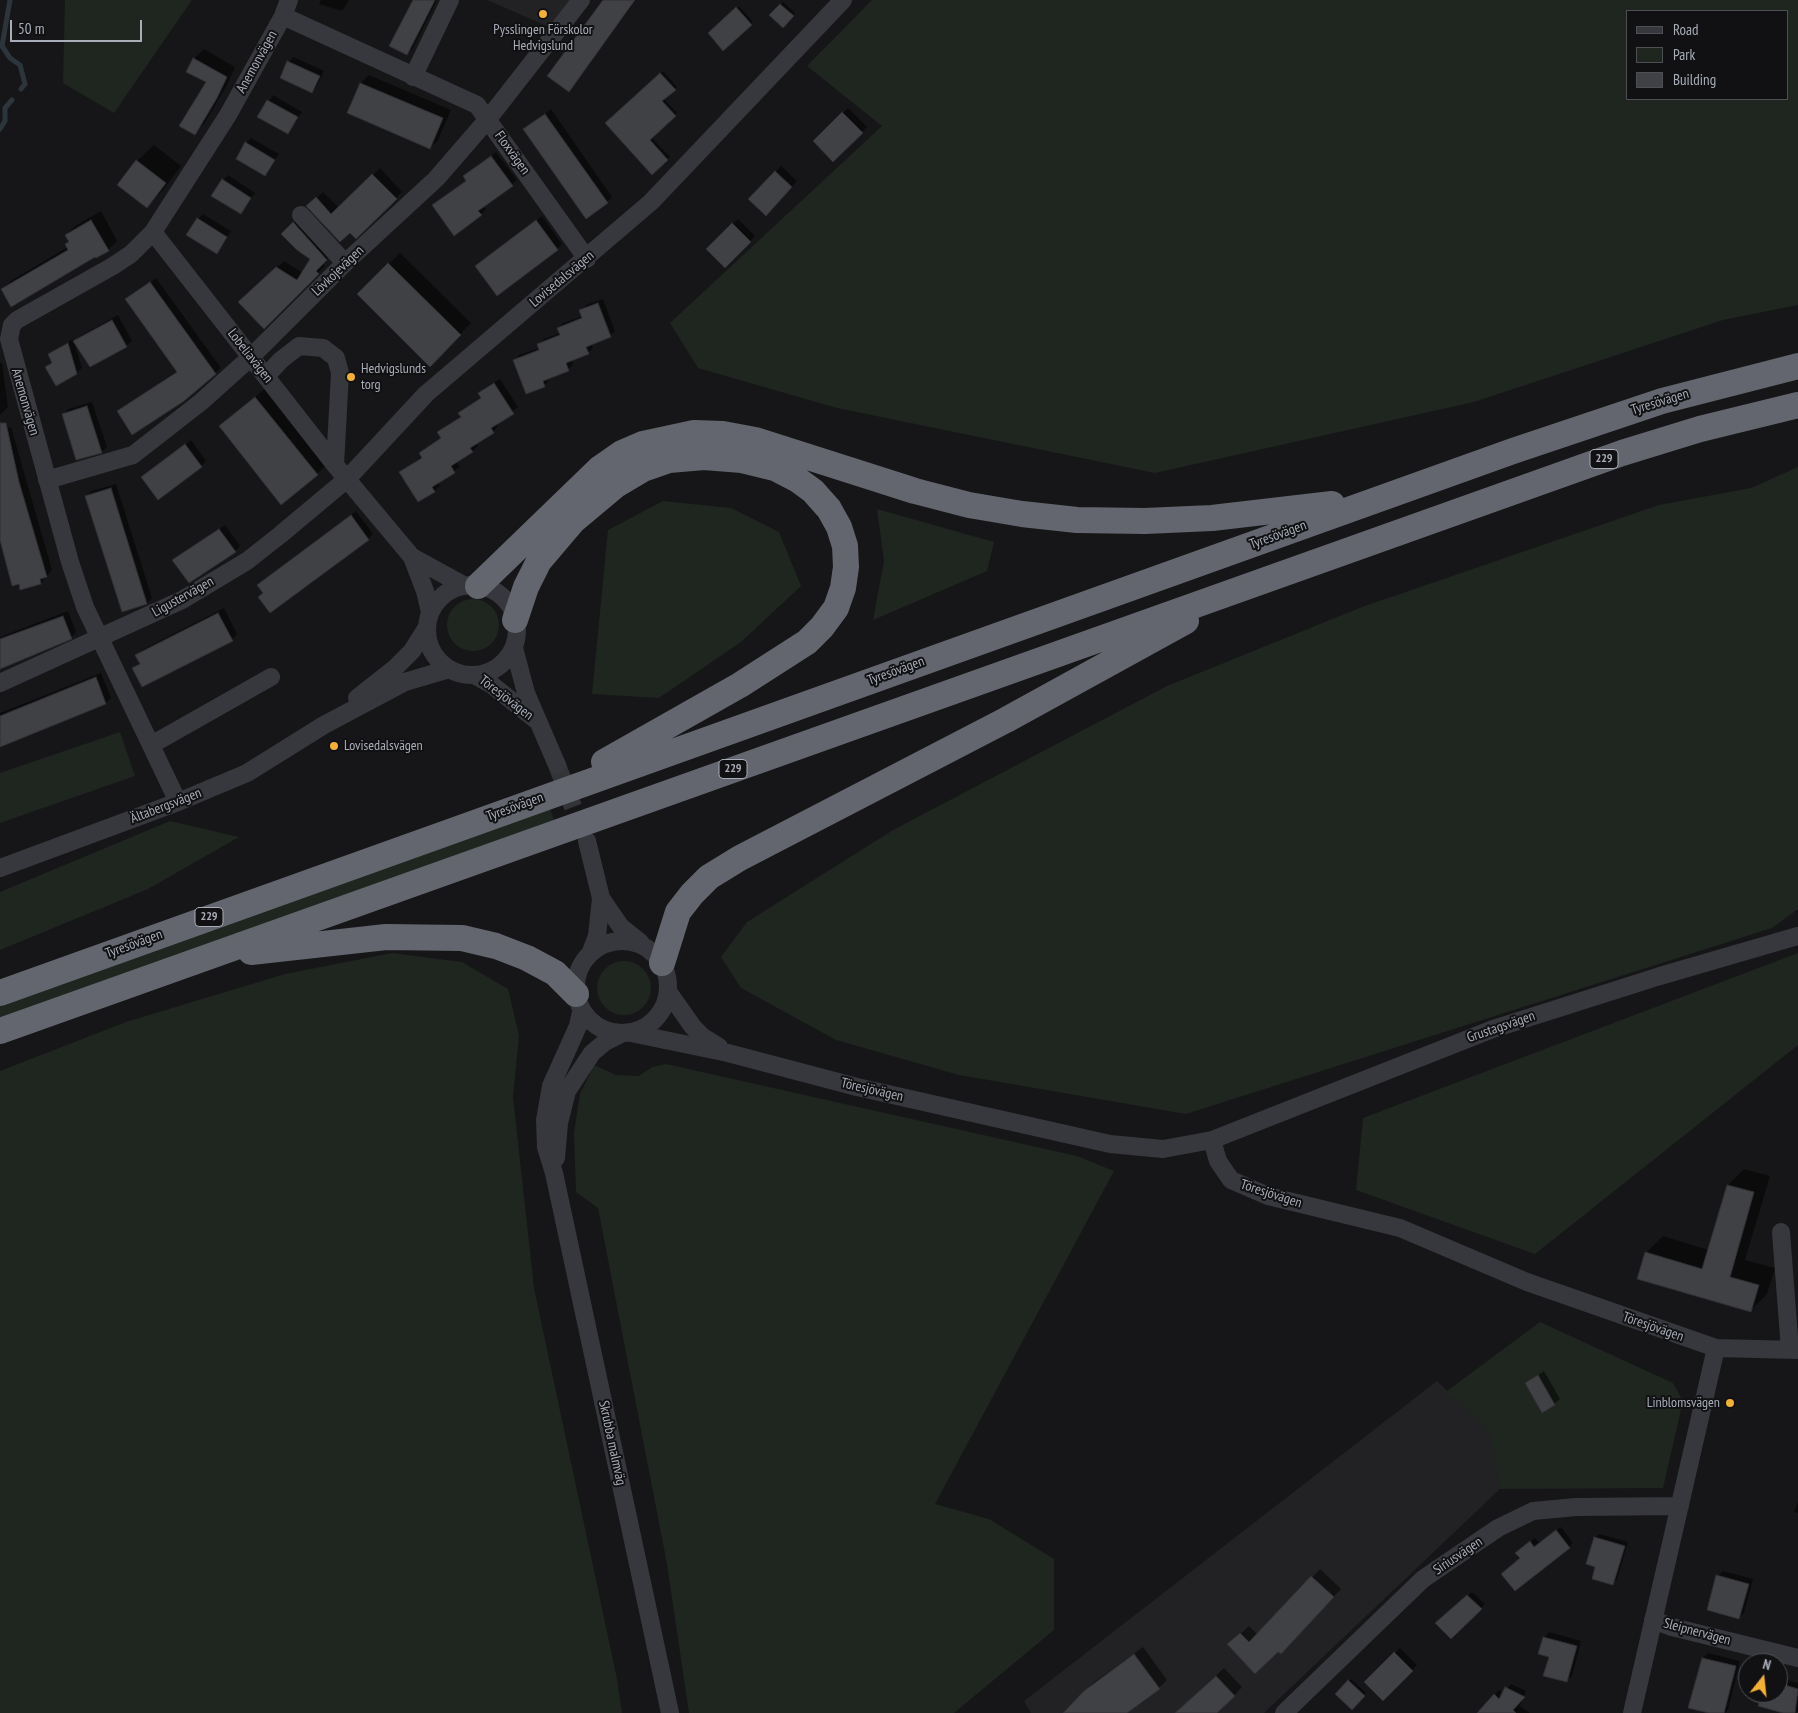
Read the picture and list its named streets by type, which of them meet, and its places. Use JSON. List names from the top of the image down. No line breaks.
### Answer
{"streets":{"highway":["Tyresövägen","229"],"street":["Anemonvägen","Floxvägen","Lövkojevägen","Lovisedalsvägen","Lobeliavägen","Ligustervägen","Töresjövägen","Ältabergsvägen","Grustagsvägen","Skrubba malmväg","Siriusvägen","Sleipnervägen"]},"crossings":[["Anemonvägen","Floxvägen"],["Anemonvägen","Lövkojevägen"],["Anemonvägen","Lobeliavägen"],["Anemonvägen","Ligustervägen"],["Anemonvägen","Ältabergsvägen"],["Floxvägen","Lövkojevägen"],["Floxvägen","Lovisedalsvägen"],["Lövkojevägen","Lobeliavägen"],["Lovisedalsvägen","Lobeliavägen"],["Lovisedalsvägen","Ligustervägen"],["Lobeliavägen","Ligustervägen"],["Töresjövägen","Ältabergsvägen"],["Töresjövägen","Grustagsvägen"],["Töresjövägen","Skrubba malmväg"]],"places":["Pysslingen Förskolor Hedvigslund","Hedvigslunds torg","Lovisedalsvägen","Linblomsvägen"],"legend":["Road","Park","Building"],"scale_bar":"50 m","north":"top"}
